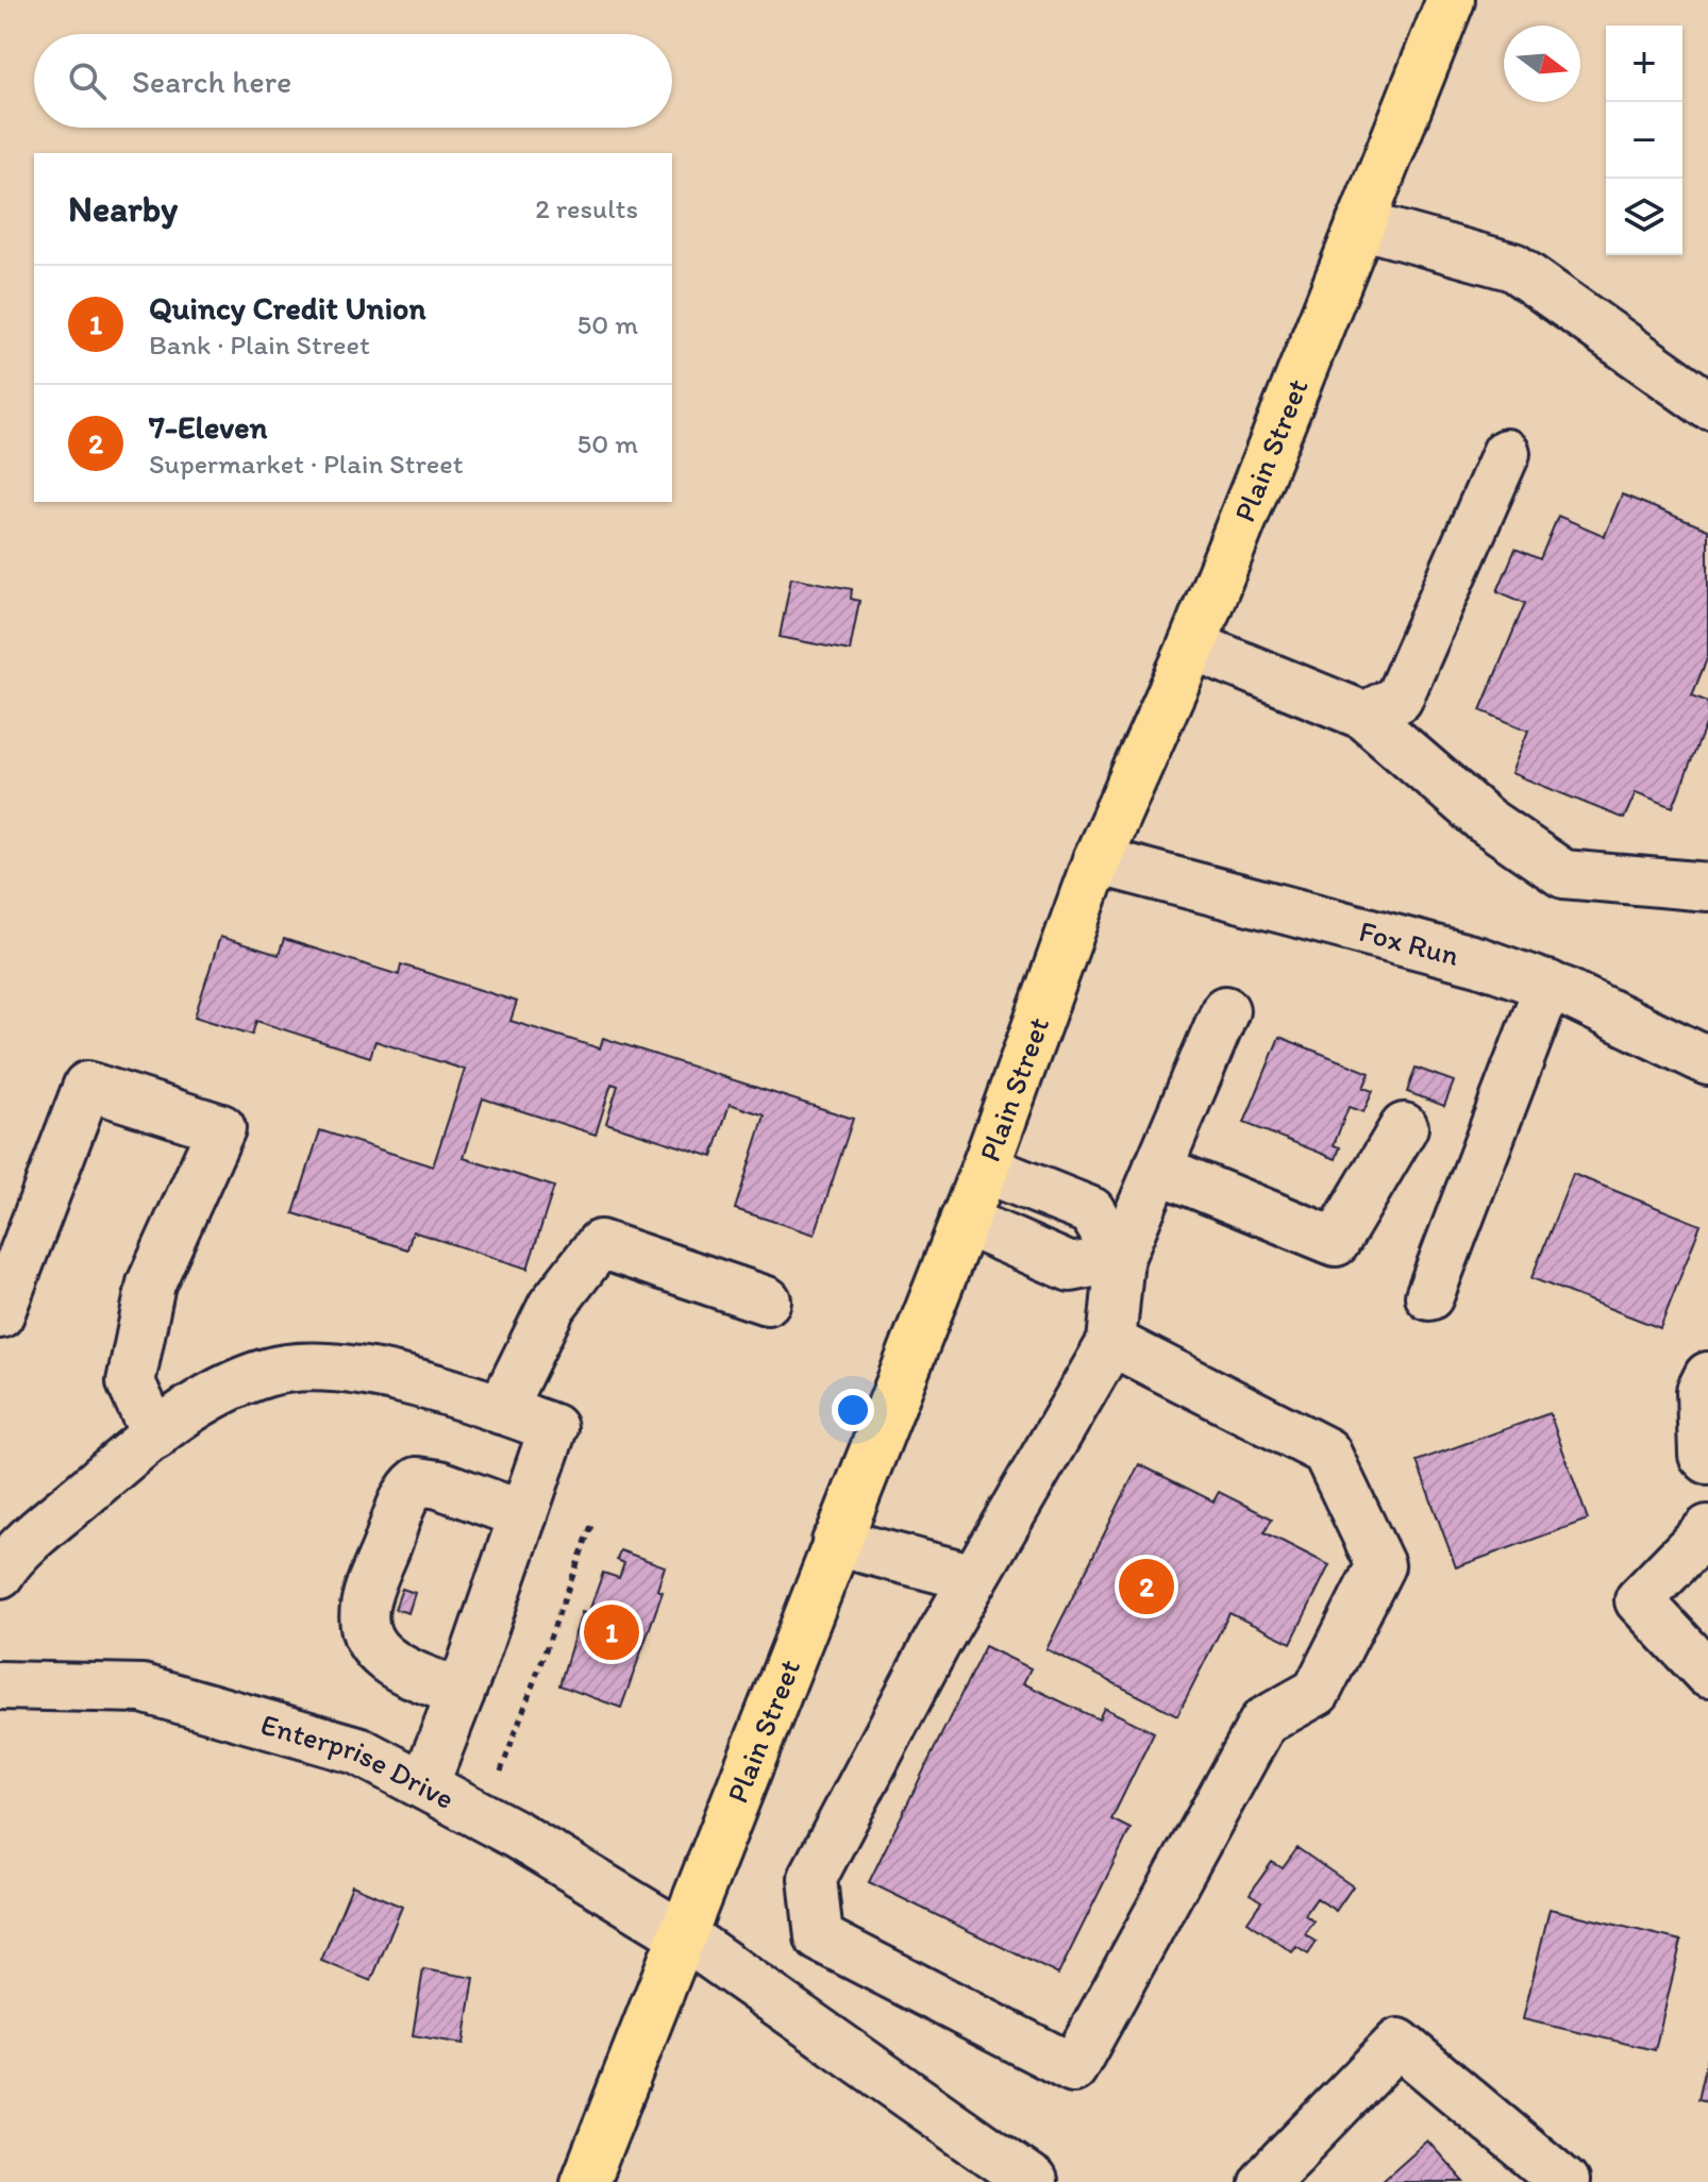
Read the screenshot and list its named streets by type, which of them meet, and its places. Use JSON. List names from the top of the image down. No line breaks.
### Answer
{"streets":{"main road":["Plain Street"],"street":["Fox Run","Enterprise Drive"]},"crossings":[["Plain Street","Fox Run"],["Plain Street","Enterprise Drive"]],"north":"right","page":{"map_buttons":["+","−"],"search":"Search here","heading":["Nearby","2 results"],"list":[{"mark":"1","name":"Quincy Credit Union","note":"Bank · Plain Street","value":"50 m"},{"mark":"2","name":"7-Eleven","note":"Supermarket · Plain Street","value":"50 m"}],"pins":["2","1"]}}
